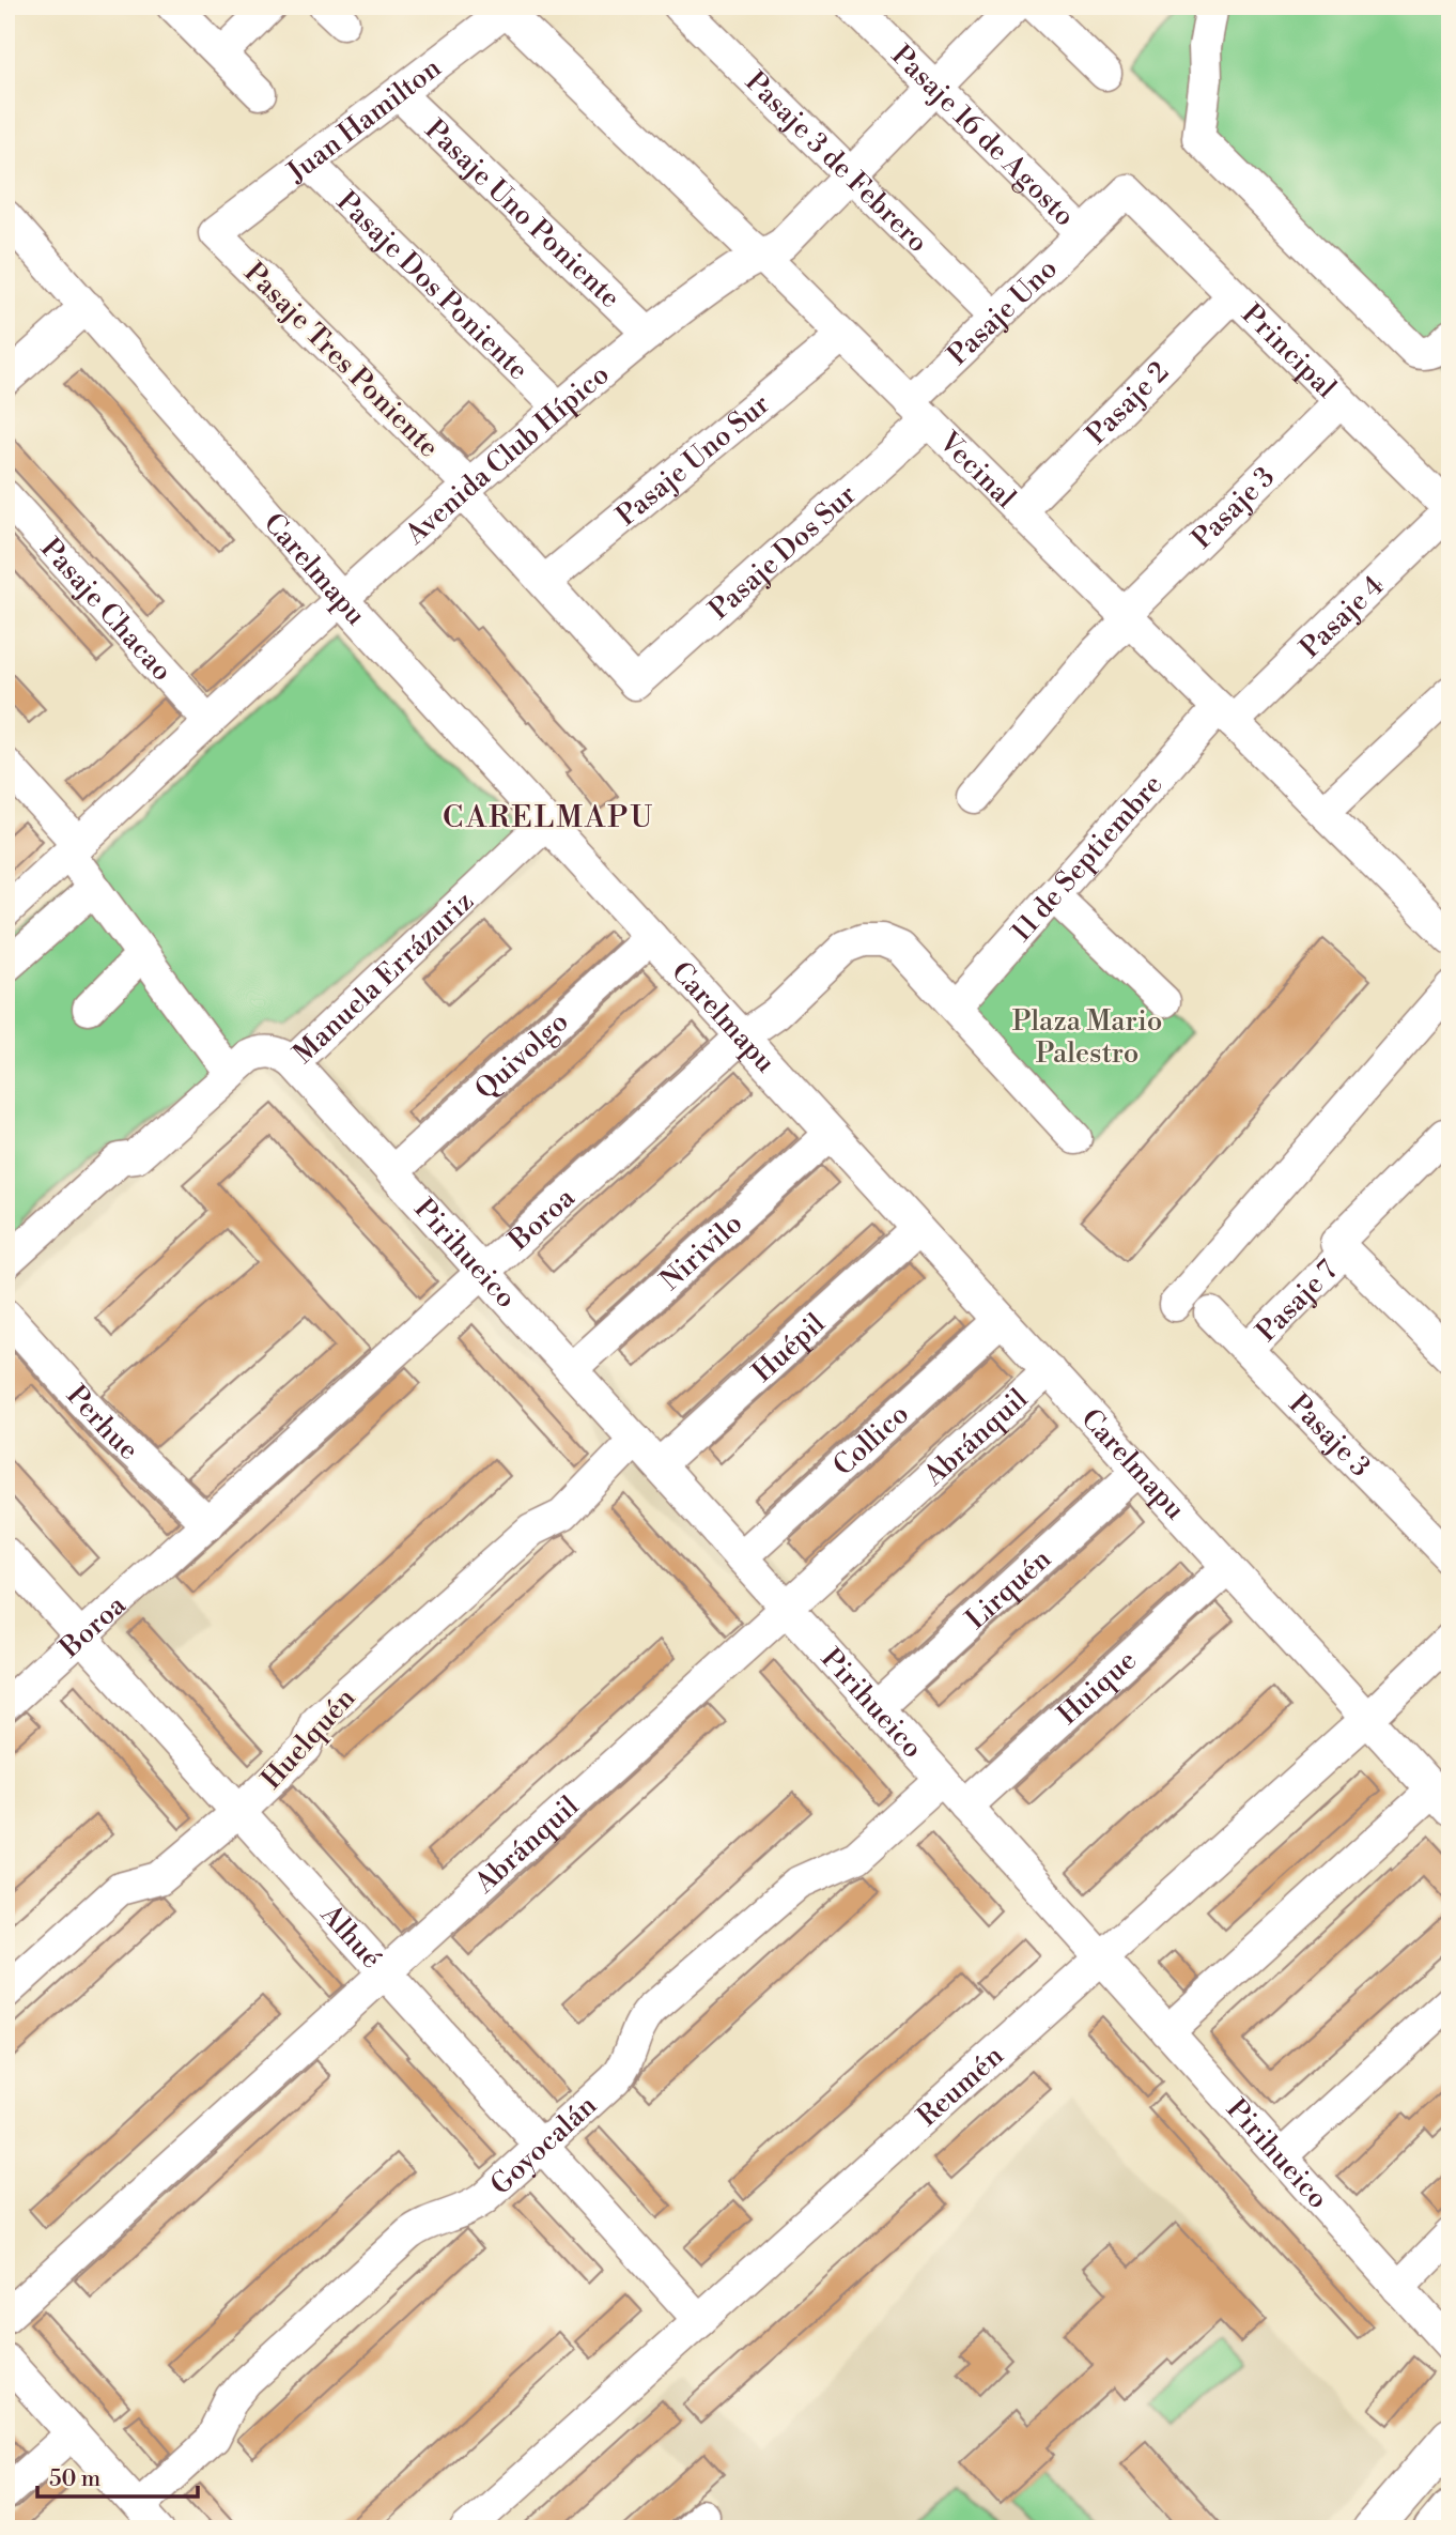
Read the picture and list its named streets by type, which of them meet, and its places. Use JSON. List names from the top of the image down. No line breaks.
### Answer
{"streets":{"street":["Juan Hamilton","Pasaje 16 de Agosto","Pasaje 3 de Febrero","Pasaje Uno Poniente","Pasaje Dos Poniente","Pasaje Uno","Principal","Pasaje Tres Poniente","Pasaje 2","Avenida Club Hípico","Pasaje Uno Sur","Vecinal","Pasaje 3","Pasaje Dos Sur","Carelmapu","Pasaje Chacao","Pasaje 4","11 de Septiembre","Manuela Errázuriz","Quivolgo","Boroa","Nirivilo","Pirihueico","Pasaje 7","Huépil","Perhue","Abránquil","Collico","Lirquén","Huique","Huelquén","Alhué","Reumén","Goyocalán"]},"crossings":[["Juan Hamilton","Pasaje Uno Poniente"],["Juan Hamilton","Pasaje Dos Poniente"],["Juan Hamilton","Pasaje Tres Poniente"],["Juan Hamilton","Vecinal"],["Pasaje 16 de Agosto","Pasaje Uno"],["Pasaje 16 de Agosto","Avenida Club Hípico"],["Pasaje 3 de Febrero","Pasaje Uno"],["Pasaje 3 de Febrero","Avenida Club Hípico"],["Pasaje Uno Poniente","Avenida Club Hípico"],["Pasaje Dos Poniente","Avenida Club Hípico"],["Pasaje Uno","Principal"],["Pasaje Uno","Vecinal"],["Pasaje Uno","Pasaje Dos Sur"],["Principal","Pasaje 2"],["Principal","Pasaje 3"],["Principal","Pasaje 4"],["Pasaje Tres Poniente","Avenida Club Hípico"],["Pasaje Tres Poniente","Pasaje Uno Sur"],["Pasaje Tres Poniente","Pasaje Dos Sur"],["Pasaje 2","Vecinal"],["Avenida Club Hípico","Vecinal"],["Avenida Club Hípico","Carelmapu"],["Avenida Club Hípico","Pasaje Chacao"],["Pasaje Uno Sur","Vecinal"],["Vecinal","Pasaje 3"],["Vecinal","Pasaje Dos Sur"],["Vecinal","Pasaje 4"],["Vecinal","11 de Septiembre"],["Pasaje 3","Pasaje 7"],["Carelmapu","Manuela Errázuriz"],["Carelmapu","Quivolgo"],["Carelmapu","Boroa"],["Carelmapu","Nirivilo"],["Carelmapu","Huépil"],["Carelmapu","Abránquil"],["Carelmapu","Collico"],["Carelmapu","Lirquén"],["Carelmapu","Huique"],["Carelmapu","Reumén"],["Pasaje 4","11 de Septiembre"],["11 de Septiembre","Boroa"],["Manuela Errázuriz","Pirihueico"],["Quivolgo","Pirihueico"],["Boroa","Pirihueico"],["Boroa","Perhue"],["Boroa","Alhué"],["Nirivilo","Pirihueico"],["Pirihueico","Huépil"],["Pirihueico","Abránquil"],["Pirihueico","Collico"],["Pirihueico","Lirquén"],["Pirihueico","Huique"],["Pirihueico","Huelquén"],["Pirihueico","Reumén"],["Pirihueico","Goyocalán"],["Abránquil","Alhué"],["Huelquén","Alhué"],["Alhué","Reumén"],["Alhué","Goyocalán"]],"districts":["CARELMAPU"],"parks":["Plaza Mario Palestro"],"scale_bar":"50 m"}
